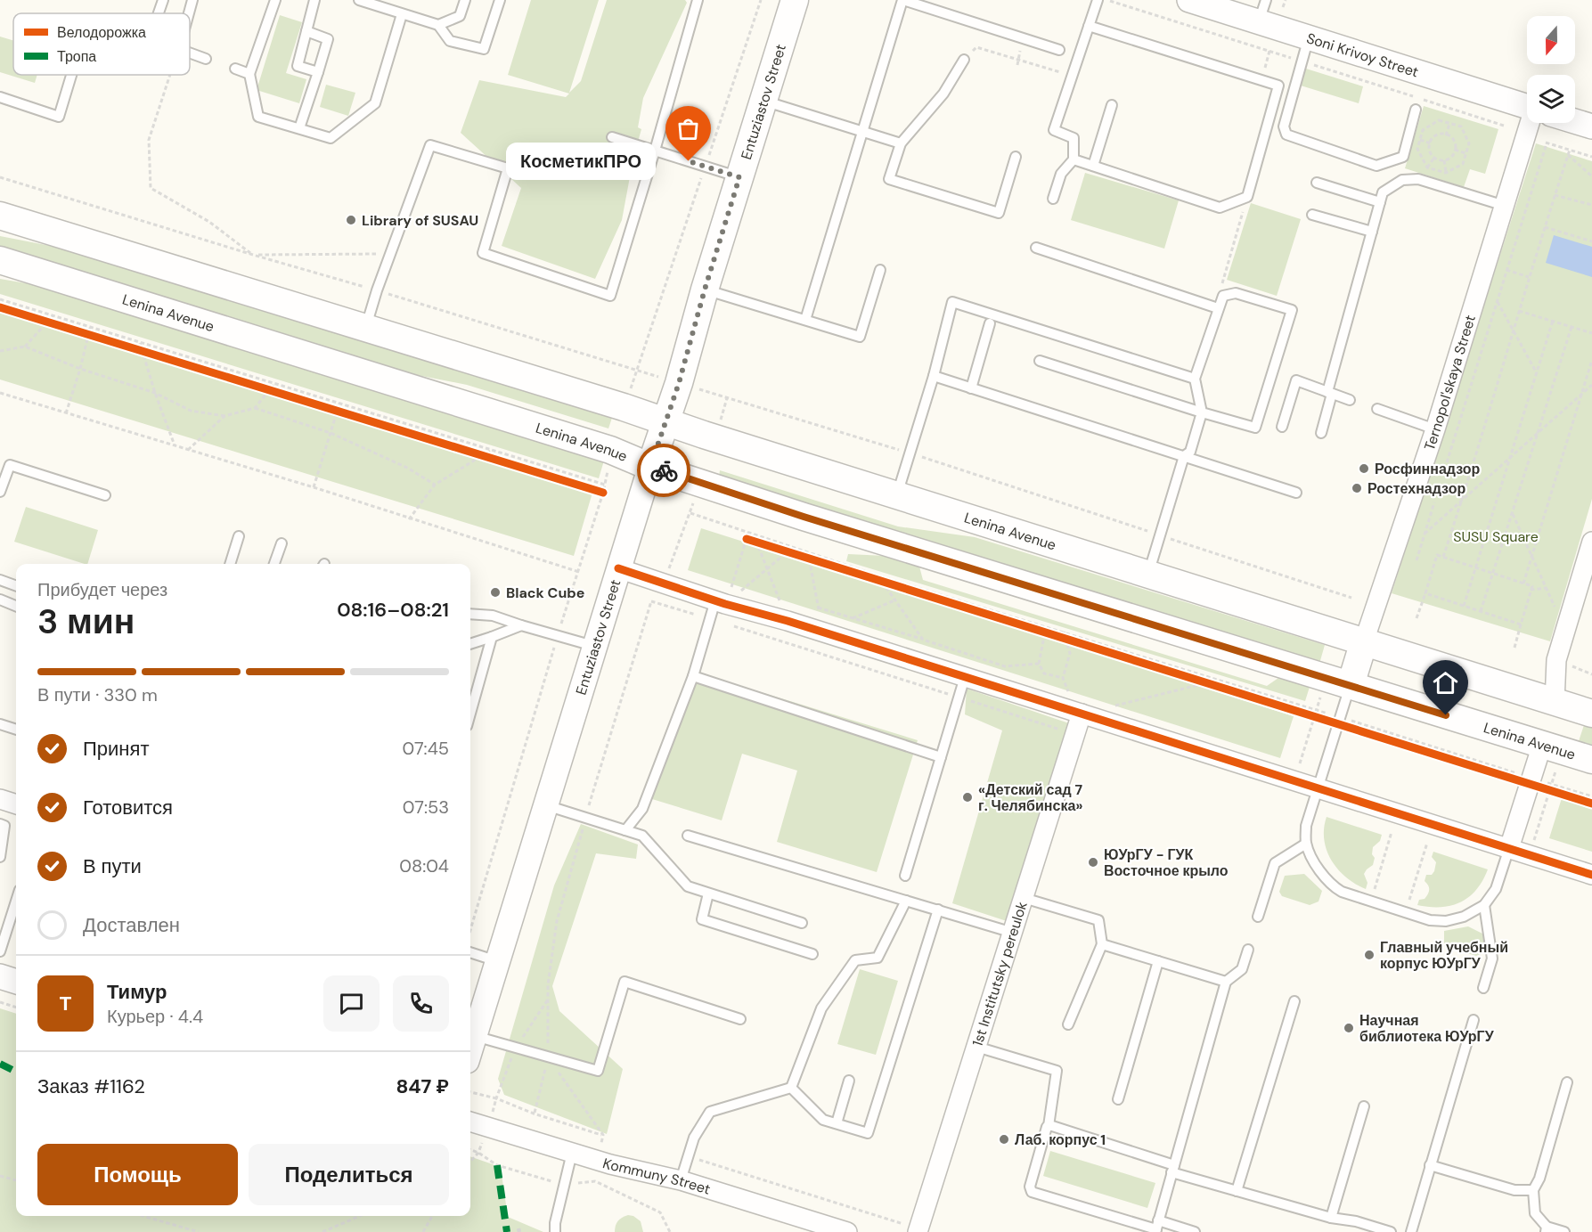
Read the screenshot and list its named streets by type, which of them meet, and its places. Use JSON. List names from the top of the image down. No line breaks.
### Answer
{"streets":{"main road":["Entuziastov Street","Lenina Avenue","Ternopol'skaya Street"],"street":["Soni Krivoy Street","1st Institutsky pereulok","Kommuny Street"]},"crossings":[["Entuziastov Street","Lenina Avenue"],["Lenina Avenue","Ternopol'skaya Street"]],"parks":["SUSU Square"],"places":["КосметикПРО","Library of SUSAU","Росфиннадзор","Ростехнадзор","Black Cube","«Детский сад 7 г. Челябинска»","ЮУрГУ - ГУК Восточное крыло","Главный учебный корпус ЮУрГУ","Научная библиотека ЮУрГУ","Лаб. корпус 1"],"legend":["Велодорожка","Тропа"],"north":"bottom","page":{"bubble":"КосметикПРО","heading":["3 мин","Прибудет через","08:16–08:21"],"panel":["Тимур","Курьер · 4.4","Заказ #1162","847 ₽"],"bar":"В пути · 330 m","list":[["Принят","07:45"],["Готовится","07:53"],["В пути","08:04"],"Доставлен"],"round":"Т","buttons":["Помощь","Поделиться"]}}
